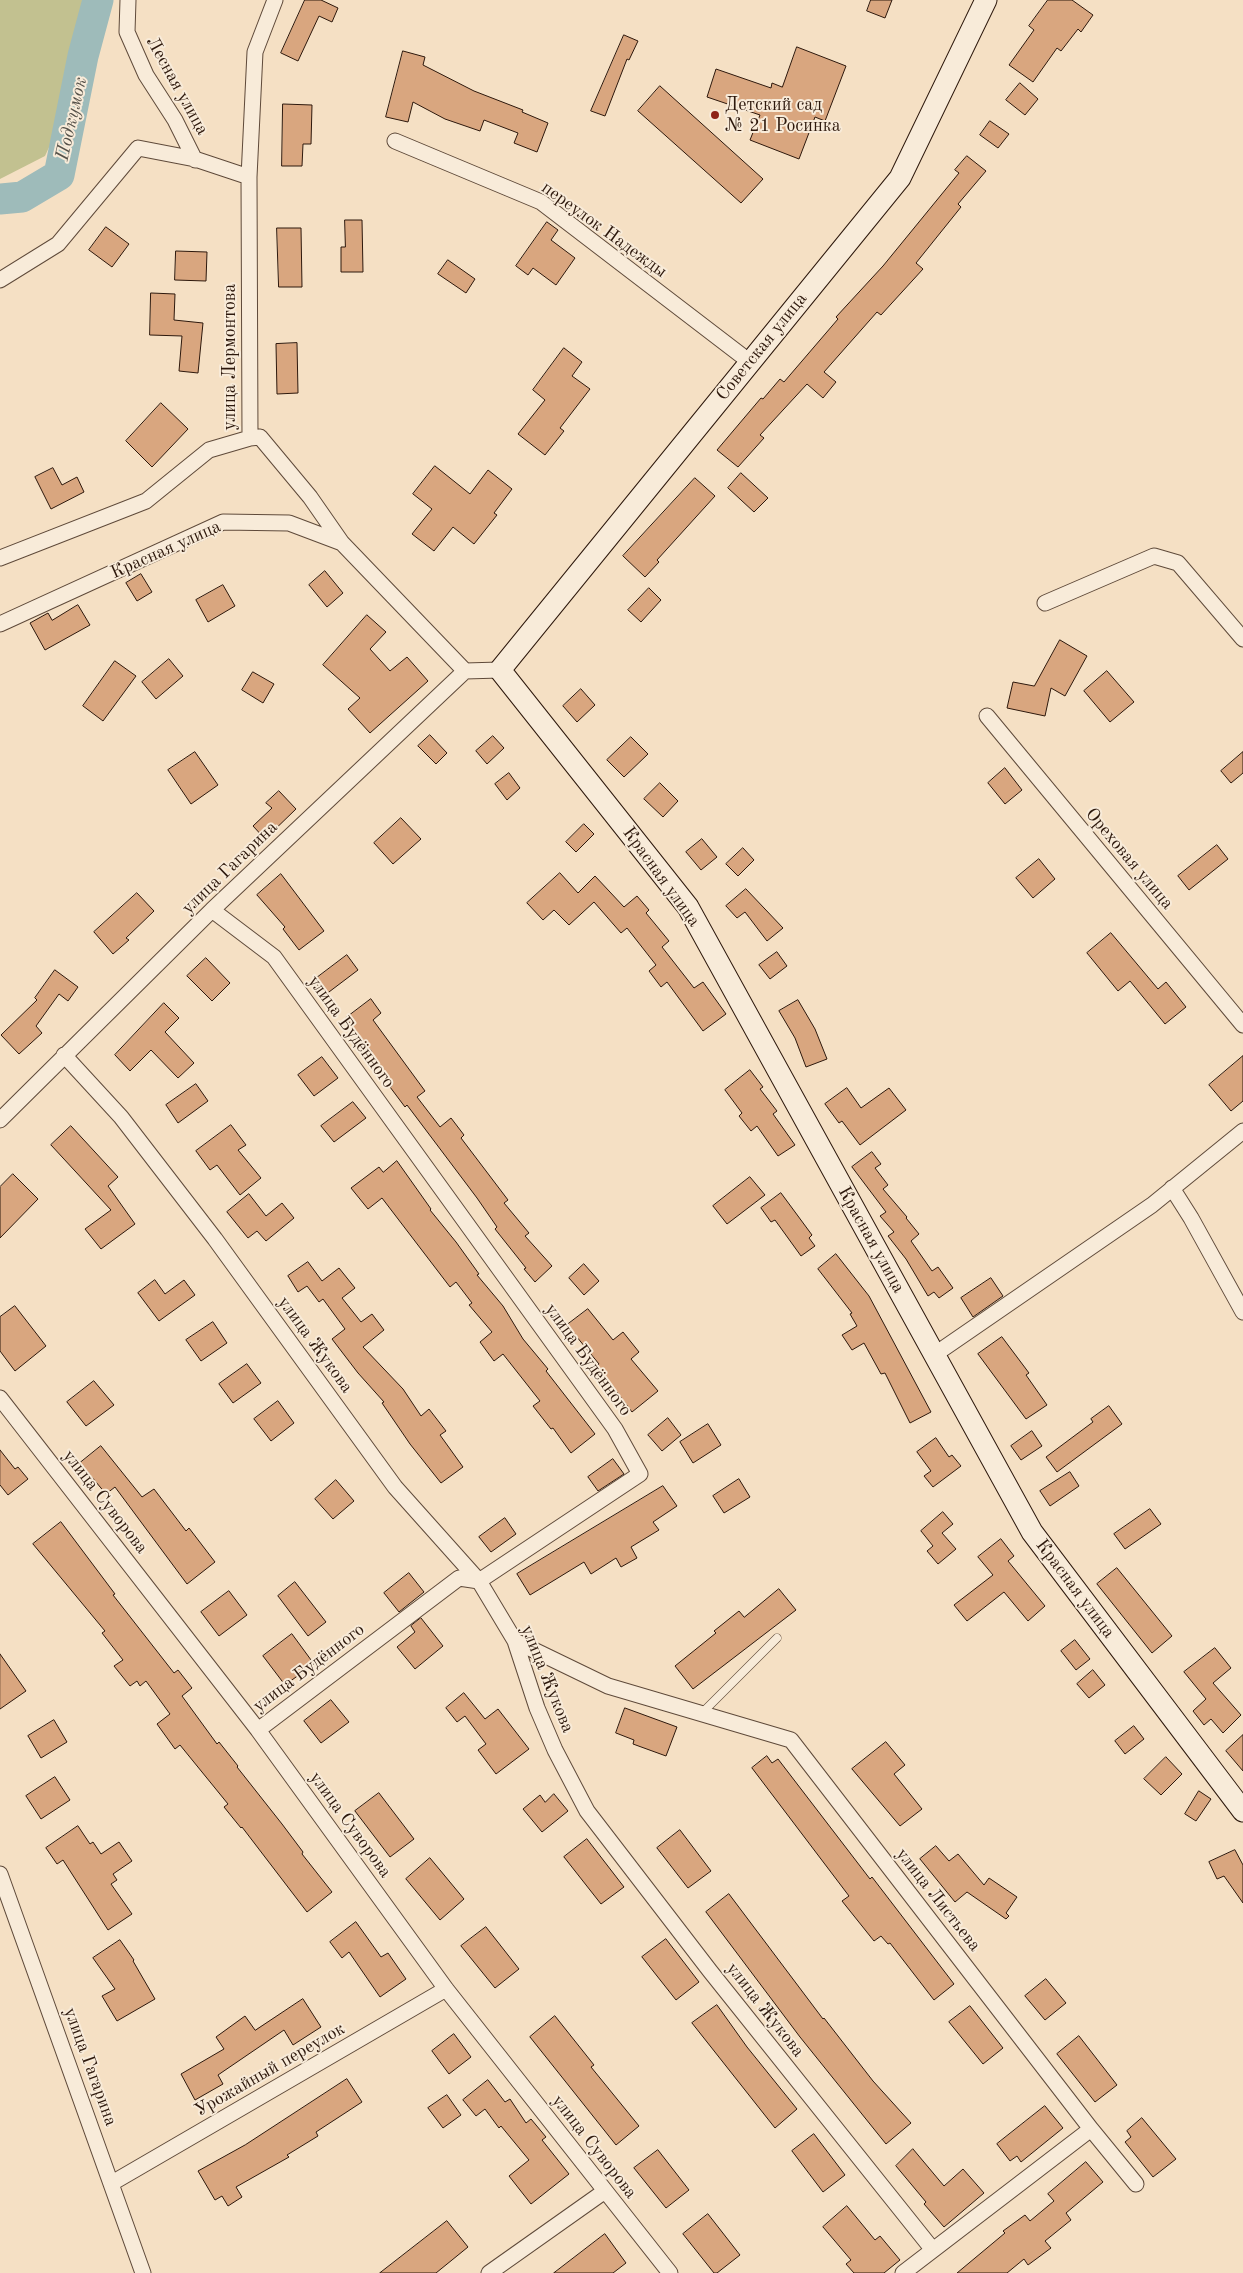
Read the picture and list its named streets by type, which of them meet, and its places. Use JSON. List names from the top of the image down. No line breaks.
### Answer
{"streets":{"main road":["Советская улица","Красная улица"],"street":["Лесная улица","переулок Надежды","улица Лермонтова","Ореховая улица","улица Гагарина","улица Будённого","улица Жукова","улица Суворова","улица Листьева","Урожайный переулок"]},"crossings":[["переулок Надежды","Советская улица"],["Советская улица","Красная улица"],["Красная улица","улица Гагарина"],["улица Гагарина","улица Будённого"],["улица Гагарина","улица Жукова"],["улица Гагарина","Урожайный переулок"],["улица Будённого","улица Жукова"],["улица Будённого","улица Суворова"],["улица Жукова","улица Листьева"],["улица Суворова","Урожайный переулок"]],"water":["Подкумок"],"places":["Детский сад № 21 Росинка"]}
